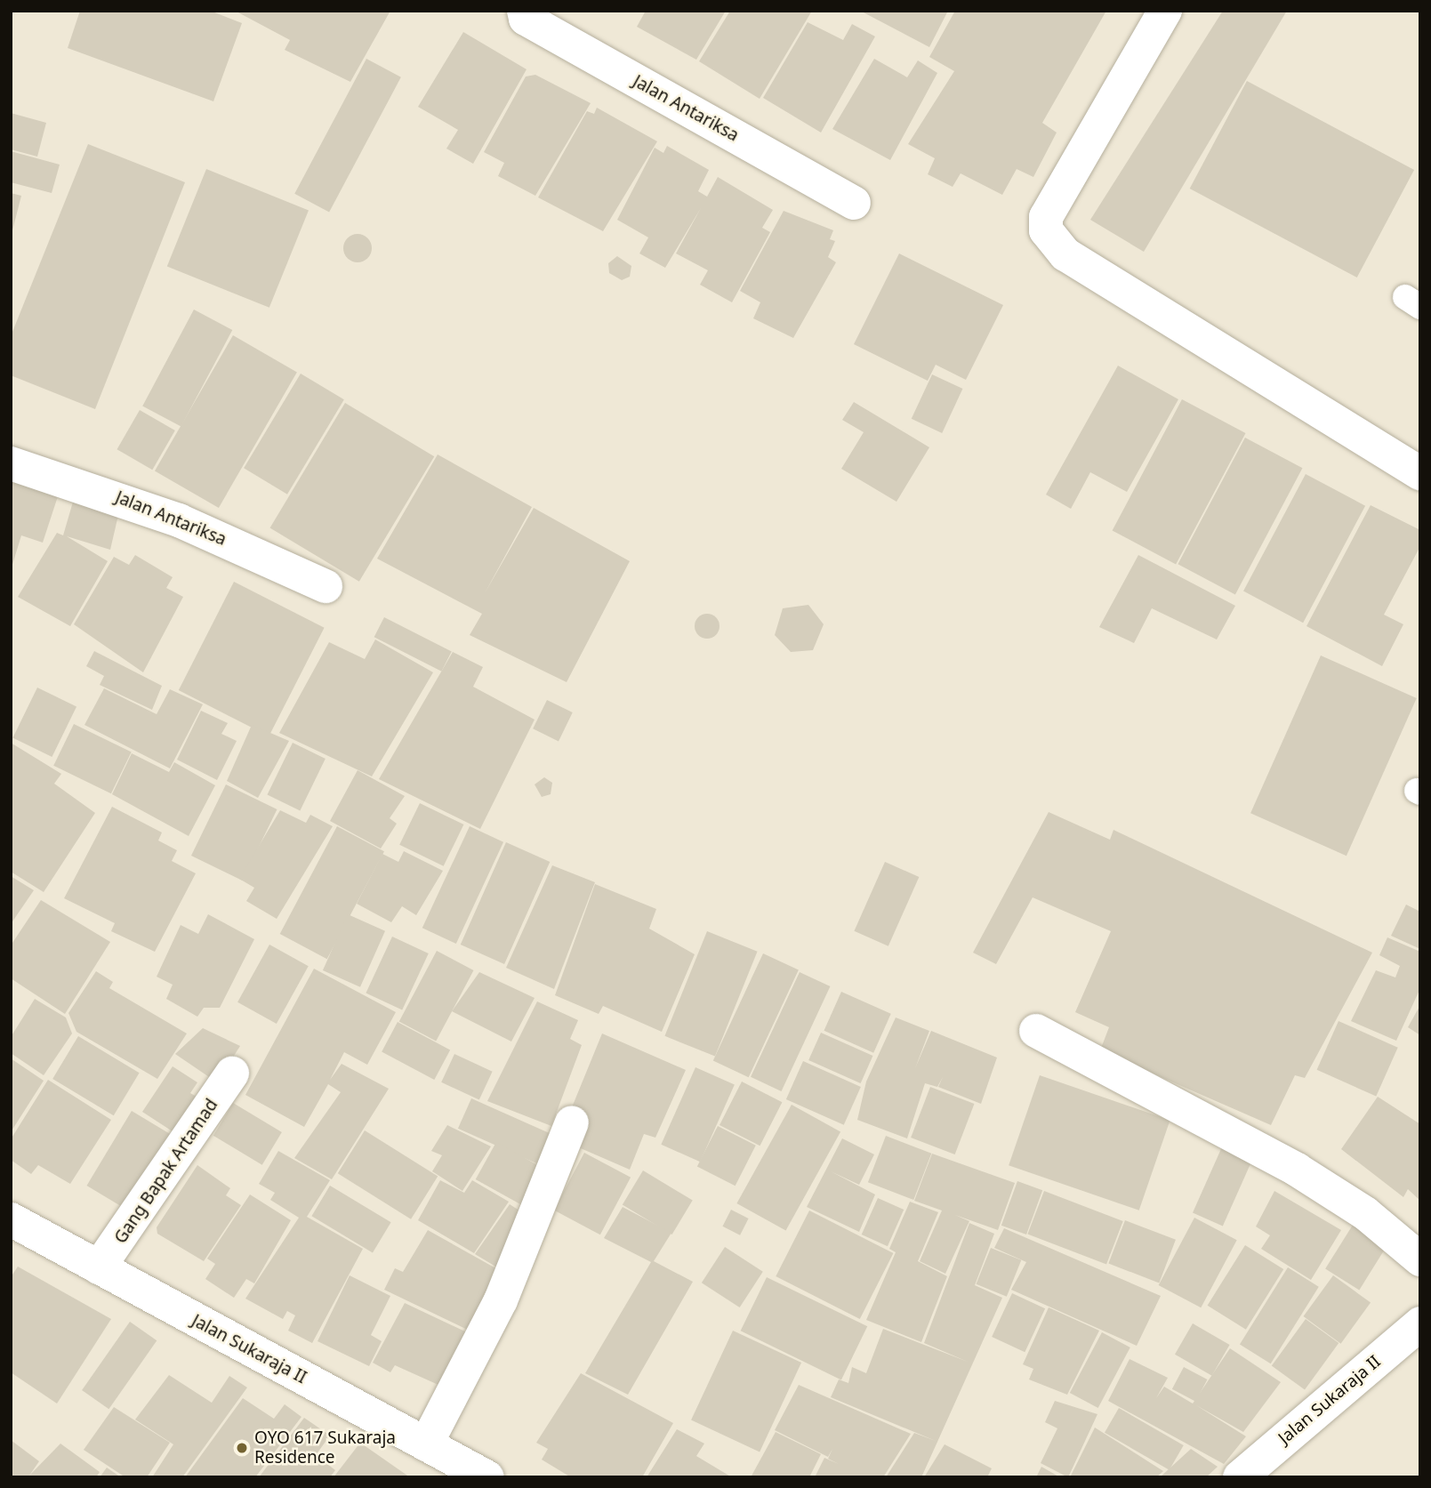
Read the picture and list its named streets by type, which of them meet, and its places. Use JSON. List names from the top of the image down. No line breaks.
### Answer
{"streets":{"street":["Jalan Antariksa","Gang Bapak Artamad","Jalan Sukaraja II"]},"crossings":[["Gang Bapak Artamad","Jalan Sukaraja II"]],"places":["OYO 617 Sukaraja Residence"]}
